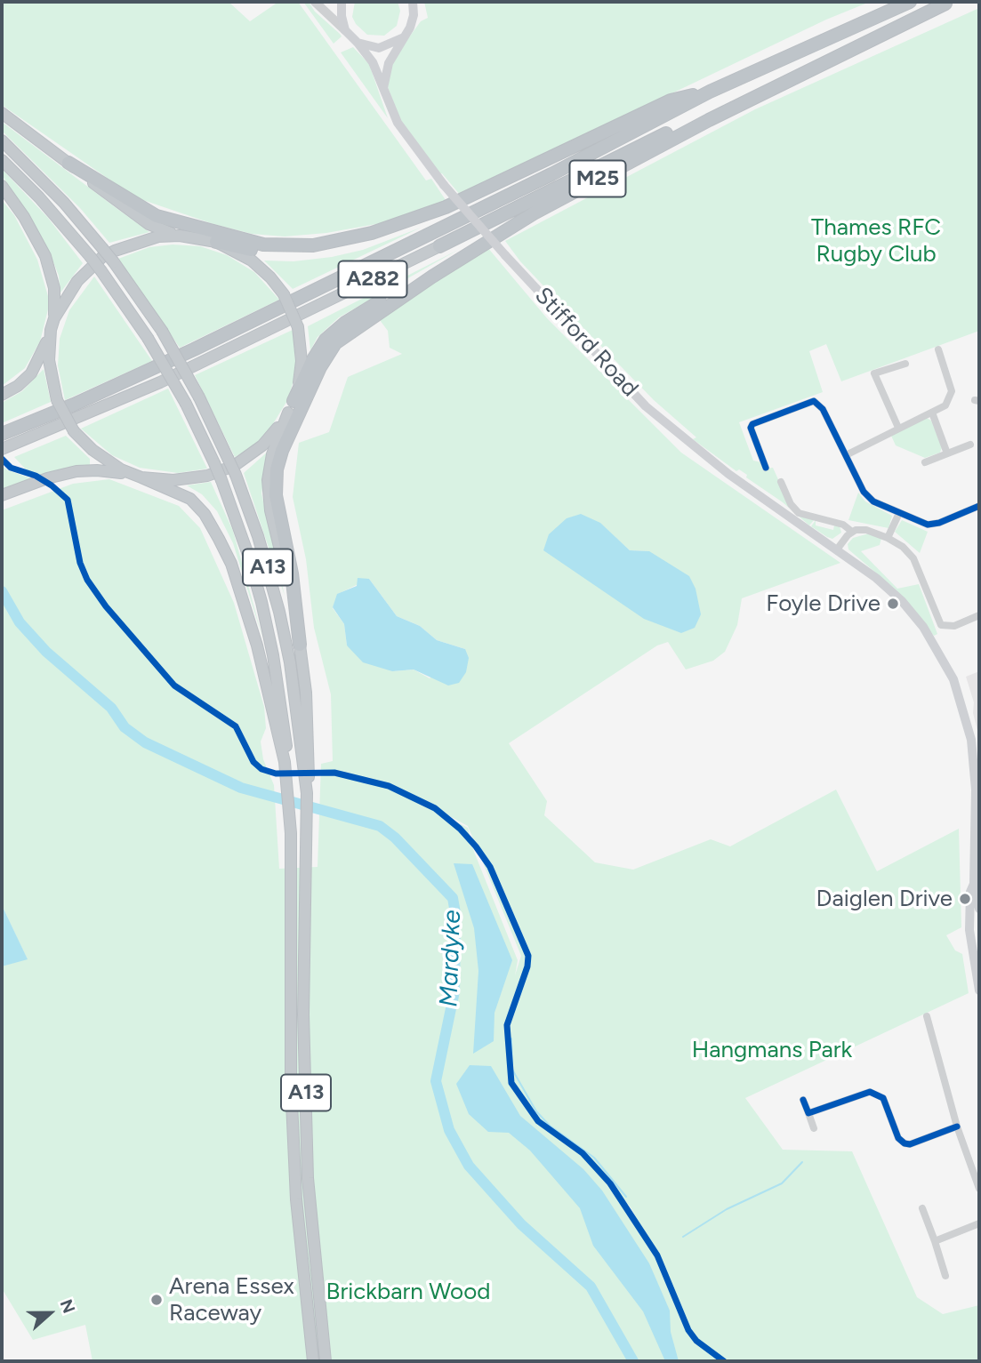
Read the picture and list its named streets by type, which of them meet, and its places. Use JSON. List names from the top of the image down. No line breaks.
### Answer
{"streets":{"highway":["M25","A282","A13"],"main road":["Stifford Road"]},"crossings":[["M25","A282"]],"water":["Mardyke"],"parks":["Thames RFC Rugby Club","Hangmans Park","Brickbarn Wood"],"places":["Foyle Drive","Daiglen Drive","Arena Essex Raceway"],"north":"right"}
